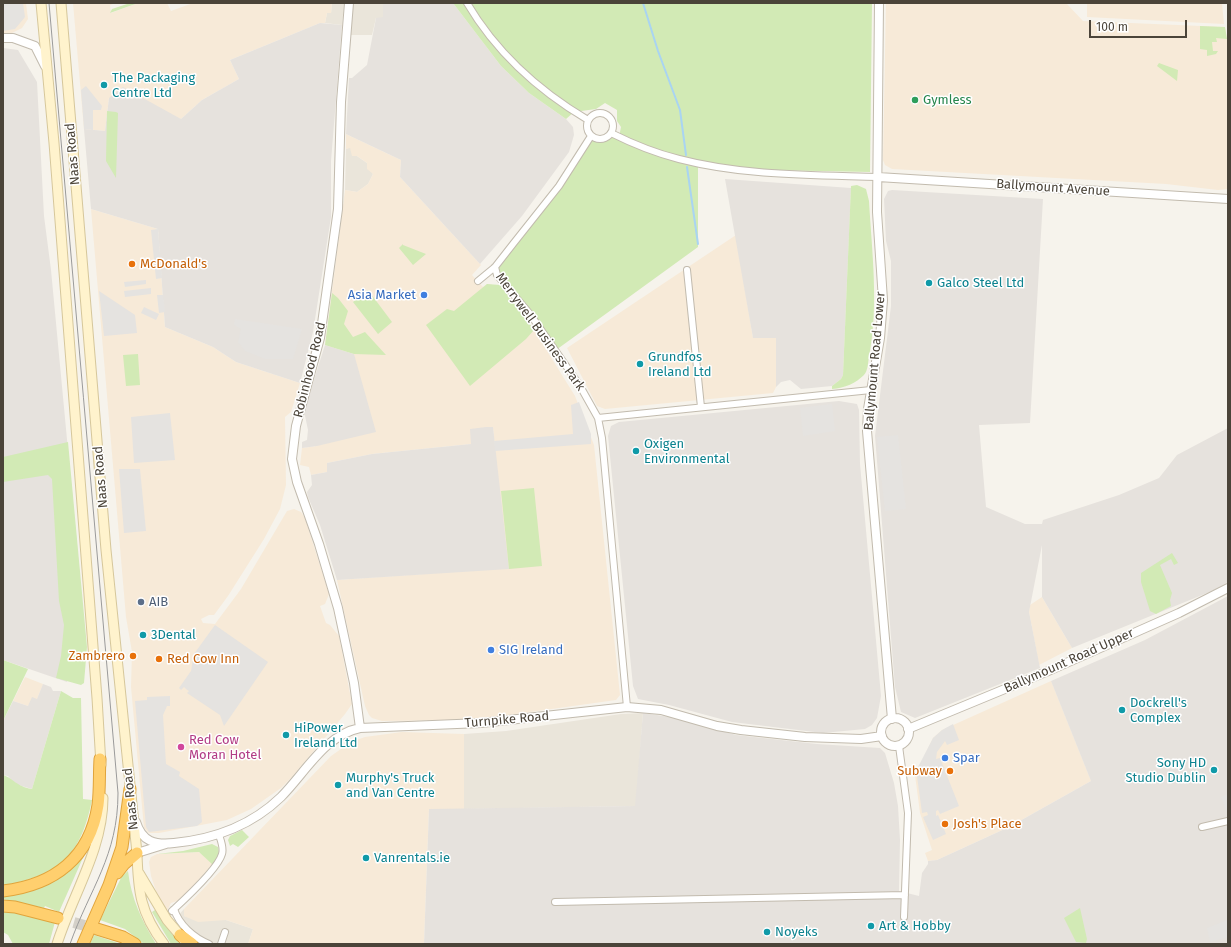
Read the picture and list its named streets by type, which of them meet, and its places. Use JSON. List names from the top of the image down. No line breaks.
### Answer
{"streets":{"main road":["Naas Road"],"street":["Ballymount Avenue","Merrywell Business Park","Ballymount Road Lower","Robinhood Road","Ballymount Road Upper","Turnpike Road"]},"crossings":[["Ballymount Avenue","Ballymount Road Lower"],["Ballymount Road Lower","Ballymount Road Upper"],["Ballymount Road Lower","Turnpike Road"],["Robinhood Road","Turnpike Road"],["Ballymount Road Upper","Turnpike Road"]],"places":["The Packaging Centre Ltd","Gymless","McDonald's","Galco Steel Ltd","Asia Market","Grundfos Ireland Ltd","Oxigen Environmental","AIB","3Dental","SIG Ireland","Zambrero","Red Cow Inn","Dockrell's Complex","HiPower Ireland Ltd","Red Cow Moran Hotel","Spar","Sony HD Studio Dublin","Subway","Murphy's Truck and Van Centre","Josh's Place","Vanrentals.ie","Art & Hobby","Noyeks"],"scale_bar":"100 m"}
